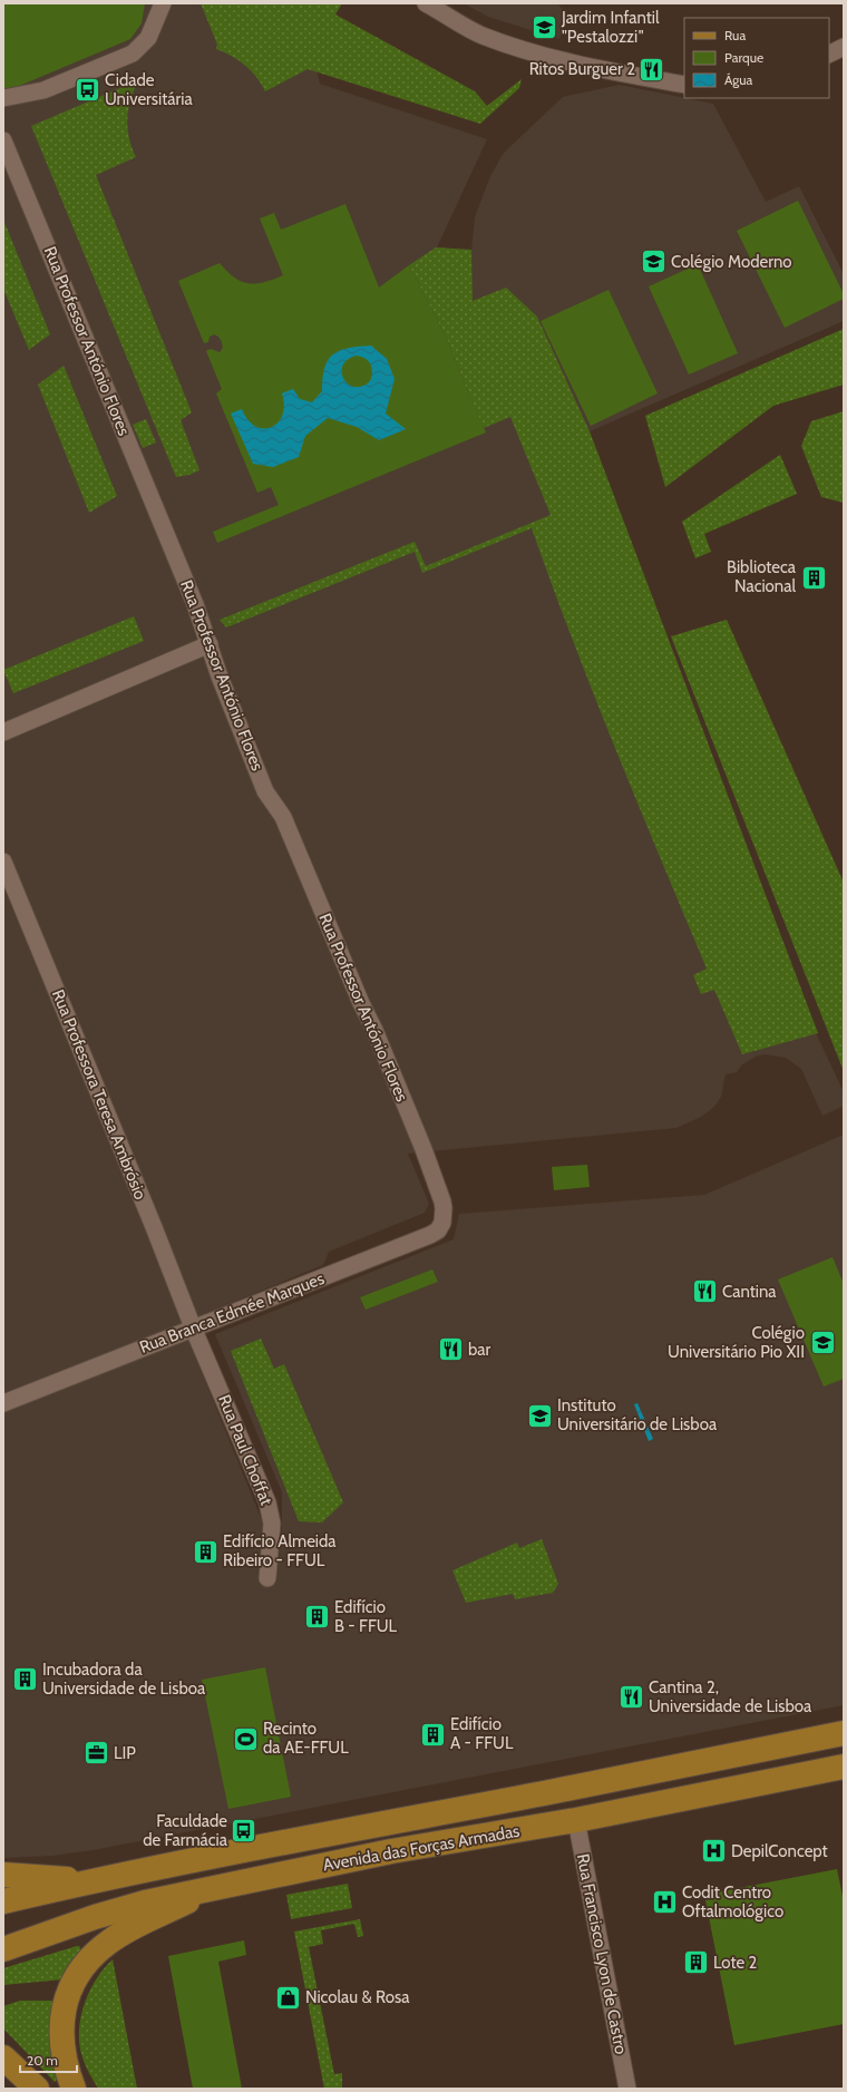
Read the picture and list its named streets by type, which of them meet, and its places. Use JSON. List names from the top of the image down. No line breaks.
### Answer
{"streets":{"main road":["Avenida das Forças Armadas"],"street":["Rua Professor António Flores","Rua Professora Teresa Ambrósio","Rua Branca Edmée Marques","Rua Paul Choffat","Rua Francisco Lyon de Castro"]},"crossings":[["Rua Professor António Flores","Rua Branca Edmée Marques"],["Rua Professora Teresa Ambrósio","Rua Branca Edmée Marques"],["Rua Professora Teresa Ambrósio","Rua Paul Choffat"],["Rua Branca Edmée Marques","Rua Paul Choffat"],["Avenida das Forças Armadas","Rua Francisco Lyon de Castro"]],"places":{"school or university":["Jardim Infantil \"Pestalozzi\"","Colégio Moderno","Colégio Universitário Pio XII","Instituto Universitário de Lisboa"],"restaurant":["Ritos Burguer 2","Cantina","bar","Cantina 2, Universidade de Lisboa"],"bus stop":["Cidade Universitária","Faculdade de Farmácia"],"building":["Biblioteca Nacional","Edifício Almeida Ribeiro - FFUL","Edifício B - FFUL","Incubadora da Universidade de Lisboa","Edifício A - FFUL","Lote 2"],"sports":["Recinto da AE-FFUL"],"office":["LIP"],"hospital":["DepilConcept","Codit Centro Oftalmológico"],"shop":["Nicolau & Rosa"]},"legend":["Rua","Parque","Água"],"scale_bar":"20 m"}
